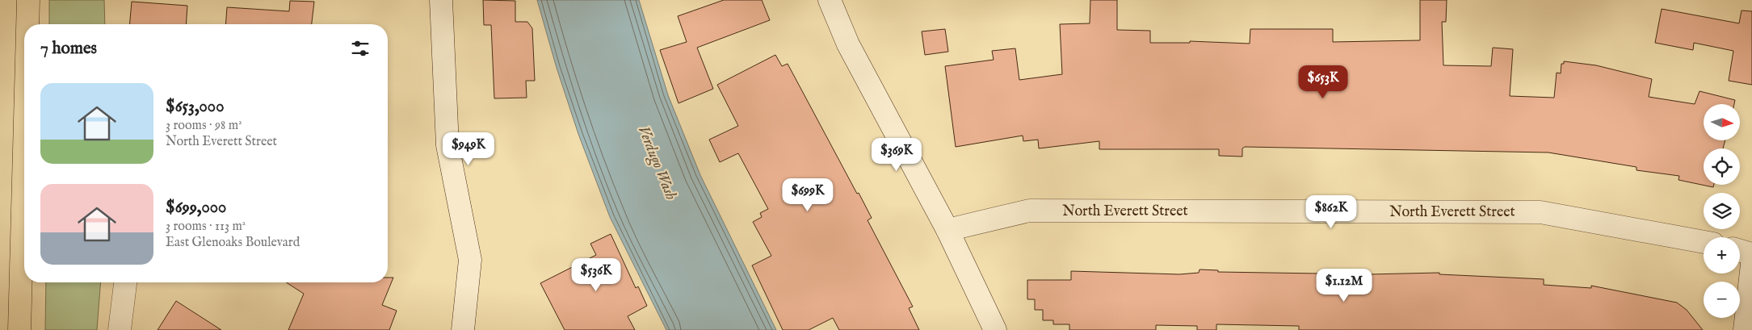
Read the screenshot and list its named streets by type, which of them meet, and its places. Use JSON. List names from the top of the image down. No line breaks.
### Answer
{"streets":{"street":["North Everett Street"]},"water":["Verdugo Wash"],"north":"right","page":{"heading":"7 homes","price":["$653K","$949K","$369K","$699K","$862K","$536K","$1.12M"],"list":[{"name":"$653,000","note":"3 rooms · 98 m² · North Everett Street"},{"name":"$699,000","note":"3 rooms · 113 m² · East Glenoaks Boulevard"}],"map_buttons":["+","−"]}}
